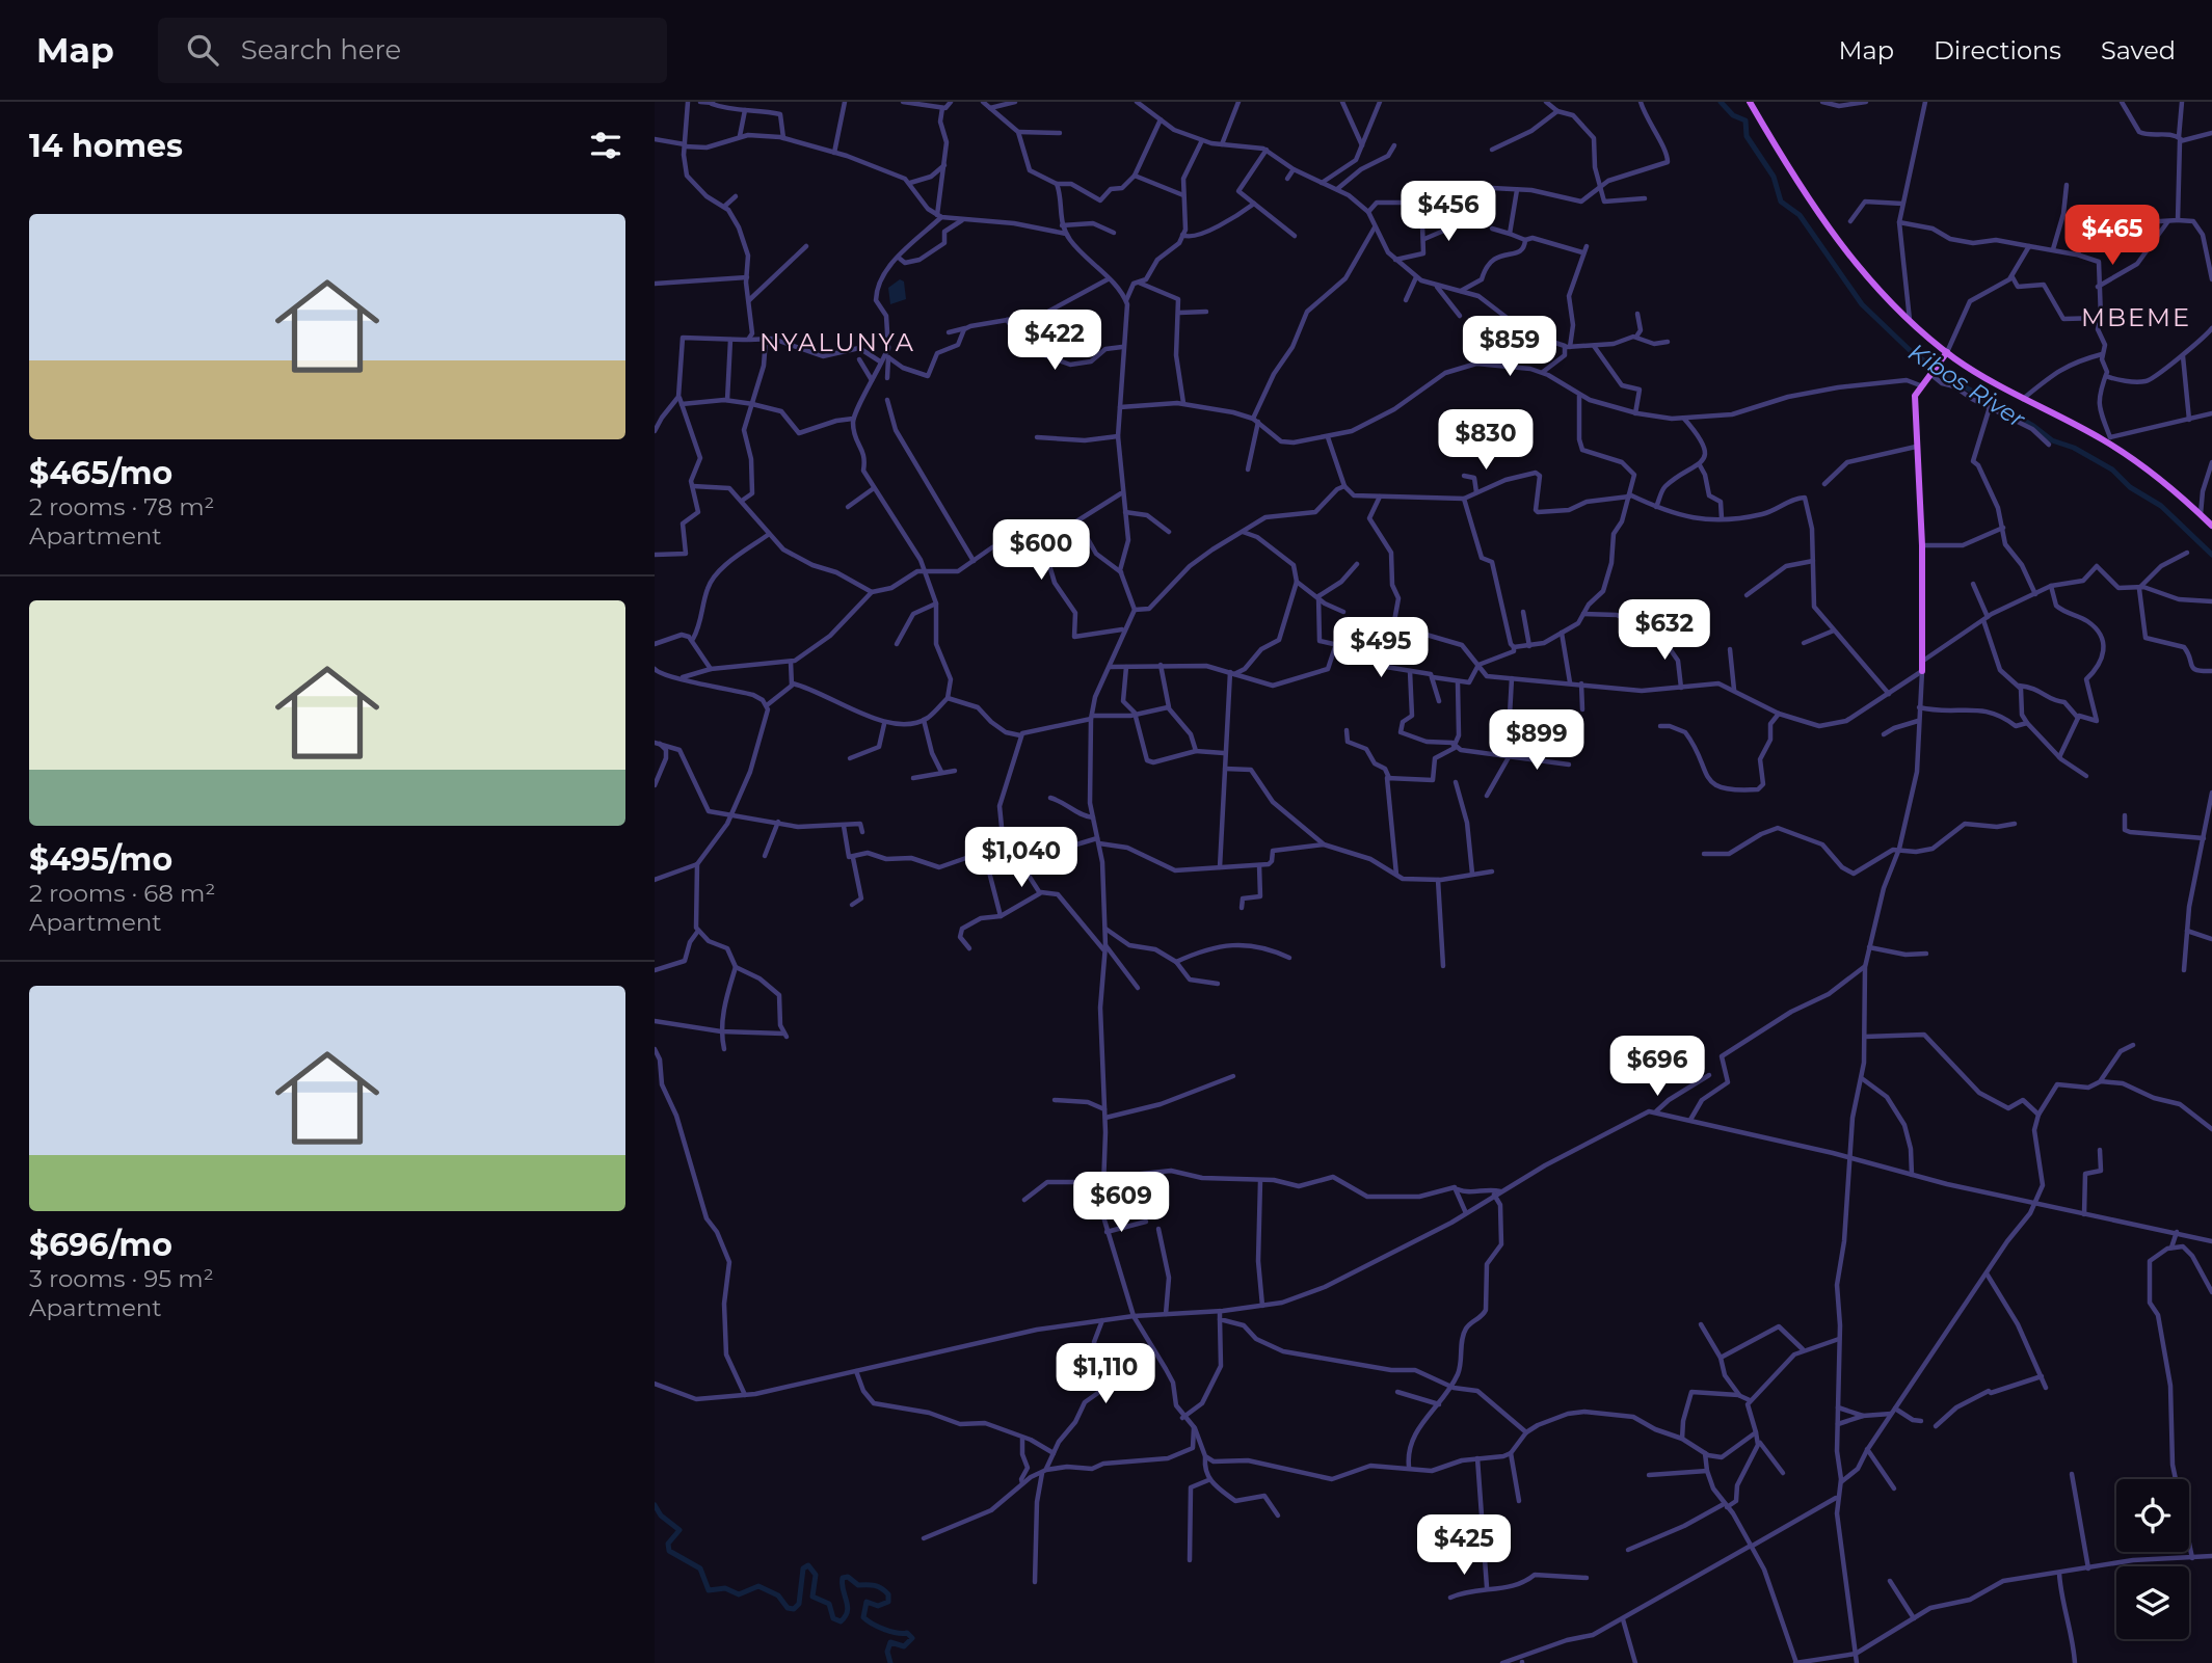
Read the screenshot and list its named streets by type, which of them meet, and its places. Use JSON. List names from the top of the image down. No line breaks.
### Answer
{"districts":["MBEME","NYALUNYA"],"water":["Kibos River"],"page":{"header":"Map","search":"Search here","nav":["Map","Directions","Saved"],"heading":"14 homes","price":["$456","$465","$422","$859","$830","$600","$632","$495","$899","$1,040","$696","$609","$1,110","$425"],"list":[{"name":"$465/mo","note":"2 rooms · 78 m² · Apartment"},{"name":"$495/mo","note":"2 rooms · 68 m² · Apartment"},{"name":"$696/mo","note":"3 rooms · 95 m² · Apartment"}]}}
